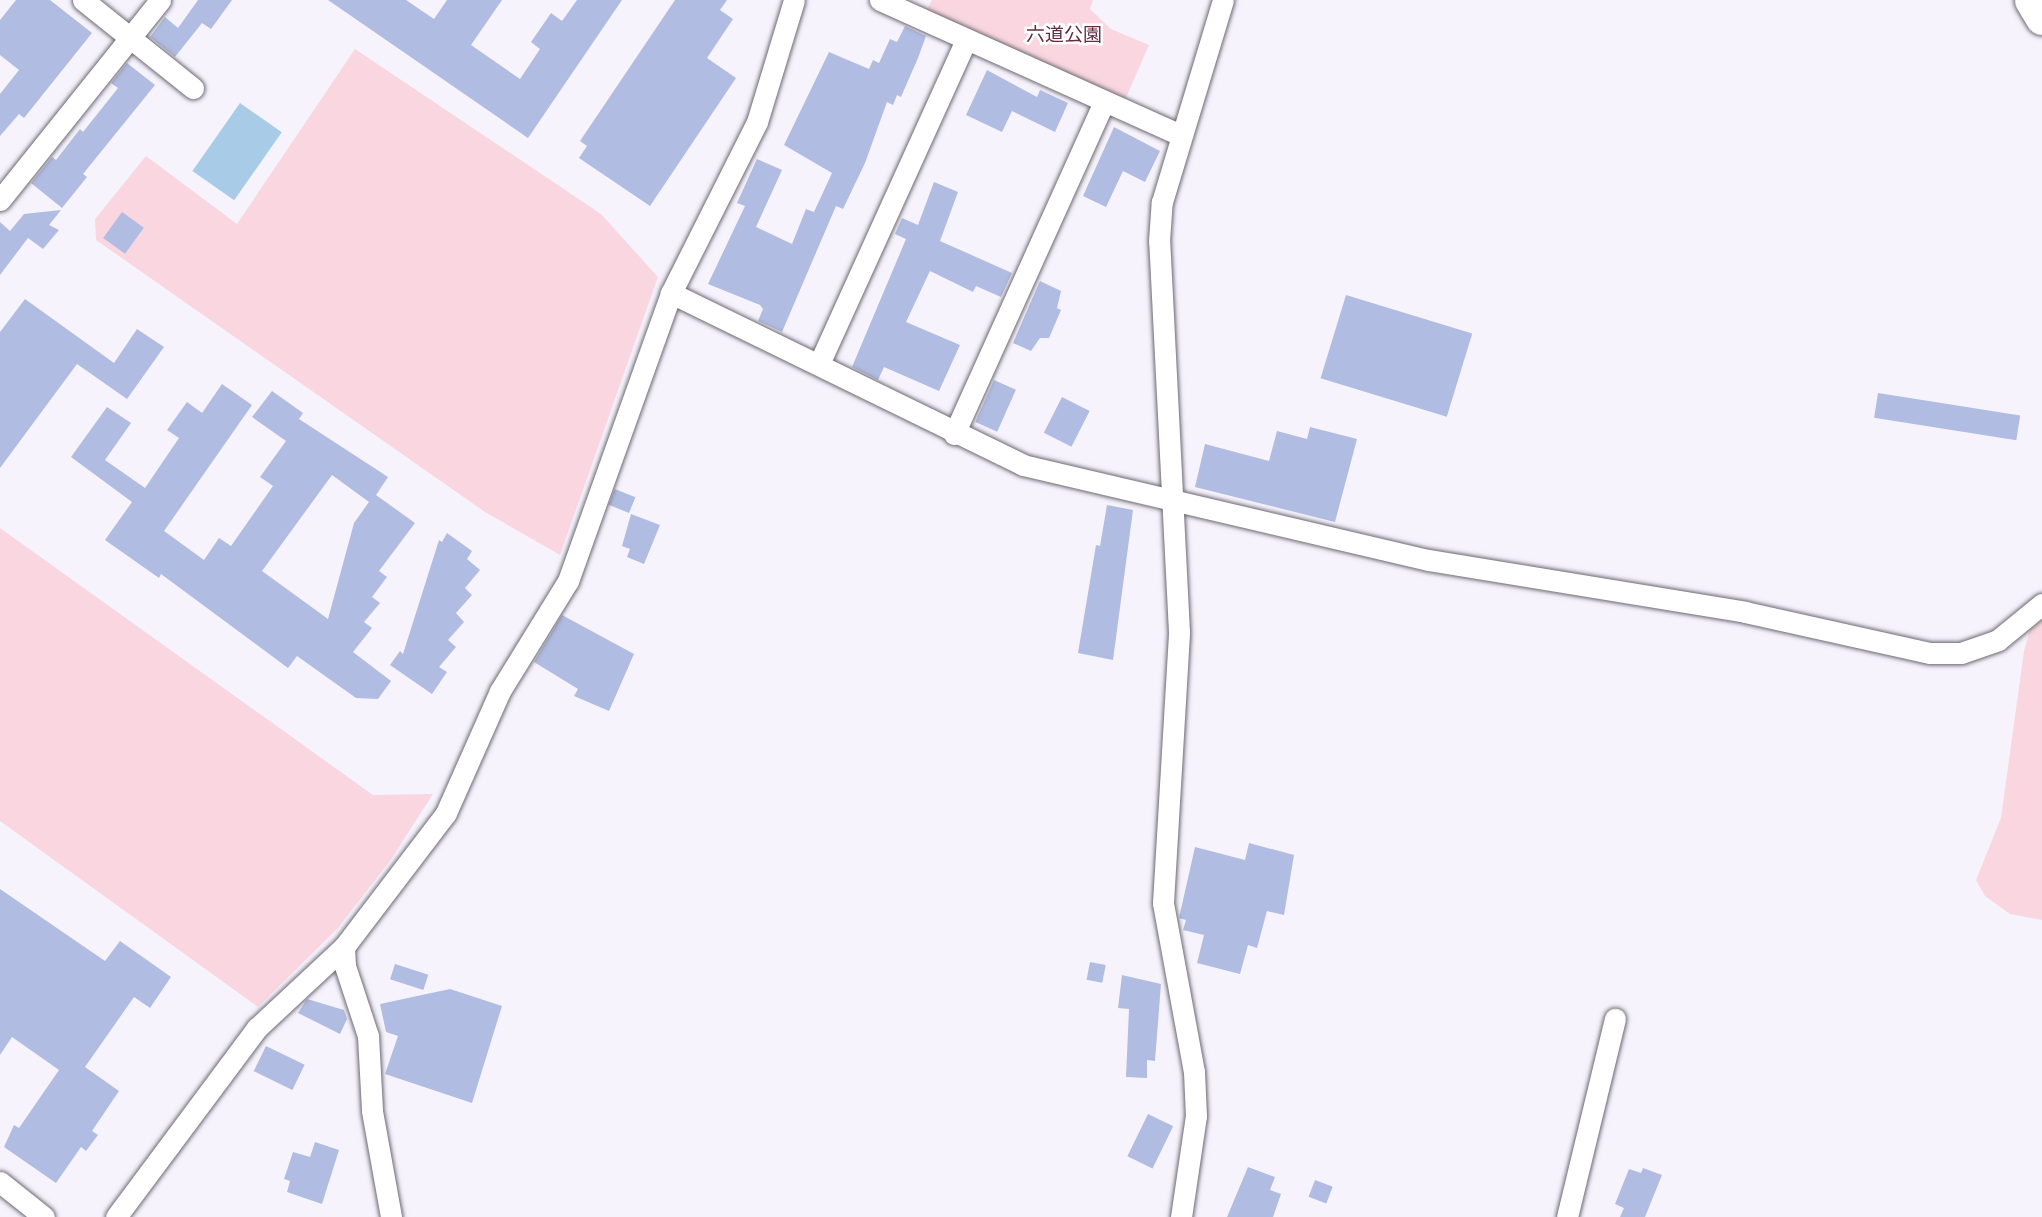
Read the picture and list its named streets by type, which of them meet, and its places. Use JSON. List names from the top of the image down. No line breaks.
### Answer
{"parks":["六道公園"]}
